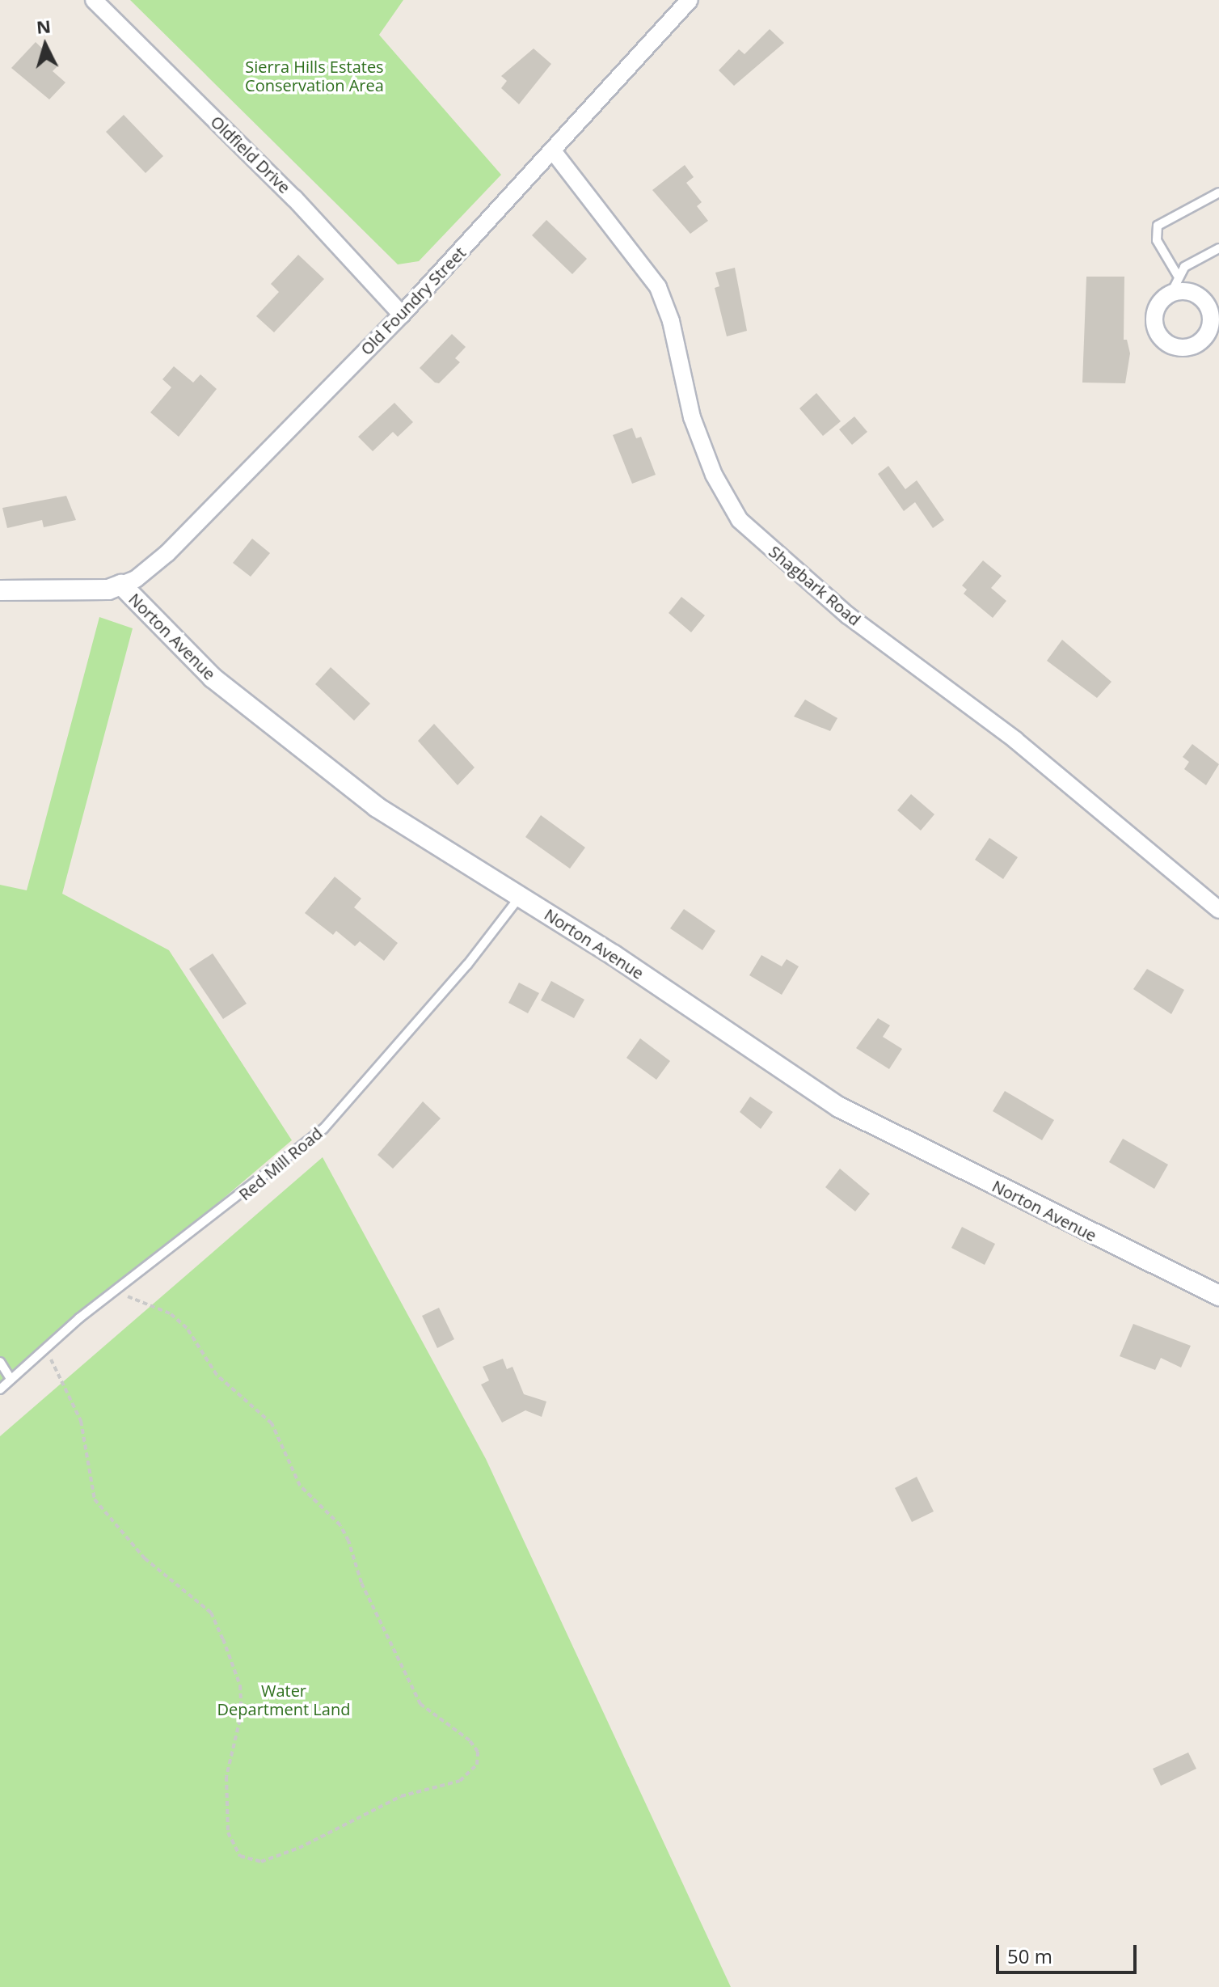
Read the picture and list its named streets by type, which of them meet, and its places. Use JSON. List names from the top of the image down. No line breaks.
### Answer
{"streets":{"street":["Oldfield Drive","Old Foundry Street","Shagbark Road","Norton Avenue"],"lane":["Red Mill Road"]},"crossings":[["Oldfield Drive","Old Foundry Street"],["Old Foundry Street","Shagbark Road"],["Old Foundry Street","Norton Avenue"],["Norton Avenue","Red Mill Road"]],"parks":["Sierra Hills Estates Conservation Area","Water Department Land"],"scale_bar":"50 m","north":"top"}
